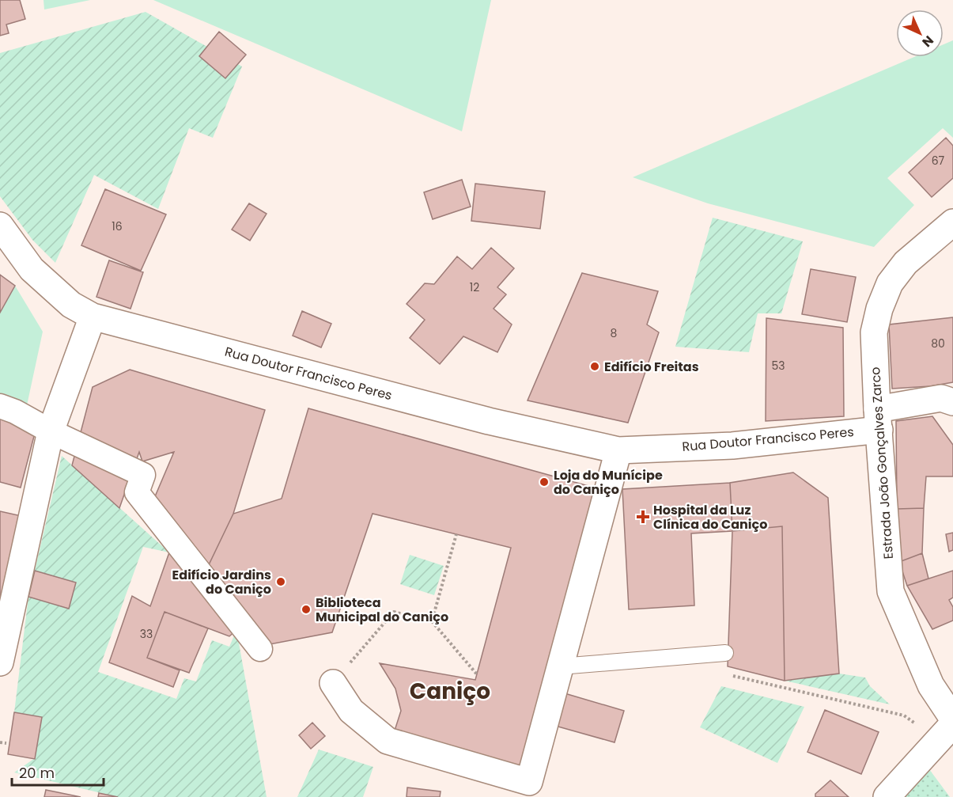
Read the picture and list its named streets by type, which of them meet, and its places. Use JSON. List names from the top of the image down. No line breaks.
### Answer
{"streets":{"street":["Rua Doutor Francisco Peres","Estrada João Gonçalves Zarco"]},"crossings":[["Rua Doutor Francisco Peres","Estrada João Gonçalves Zarco"]],"districts":["Caniço"],"places":{"other":["Edifício Freitas","Loja do Munícipe do Caniço","Edifício Jardins do Caniço","Biblioteca Municipal do Caniço"],"health":["Hospital da Luz Clínica do Caniço"]},"house_numbers":["67","16","12","8","80","53","33"],"scale_bar":"20 m","north":"bottom right"}
